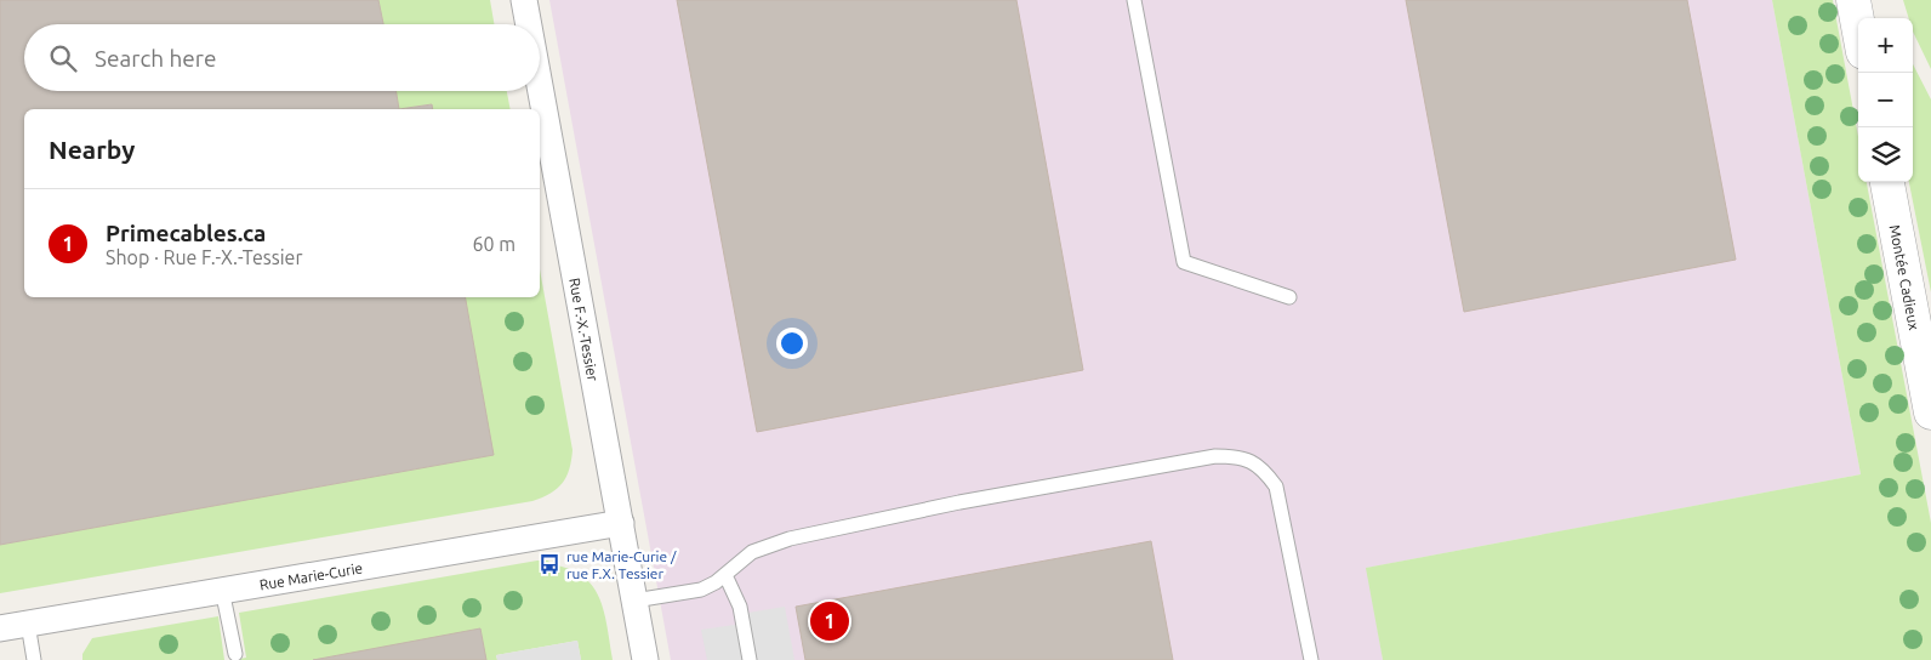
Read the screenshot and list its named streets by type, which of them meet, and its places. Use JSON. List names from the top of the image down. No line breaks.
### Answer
{"streets":{"street":["Montée Cadieux","Rue F.-X.-Tessier","Rue Marie-Curie"]},"crossings":[["Rue F.-X.-Tessier","Rue Marie-Curie"]],"places":{"bus stop":["rue Marie-Curie / rue F.X. Tessier"]},"page":{"map_buttons":["+","−"],"search":"Search here","heading":"Nearby","list":[{"mark":"1","name":"Primecables.ca","note":"Shop · Rue F.-X.-Tessier","value":"60 m"}],"pins":"1"}}
